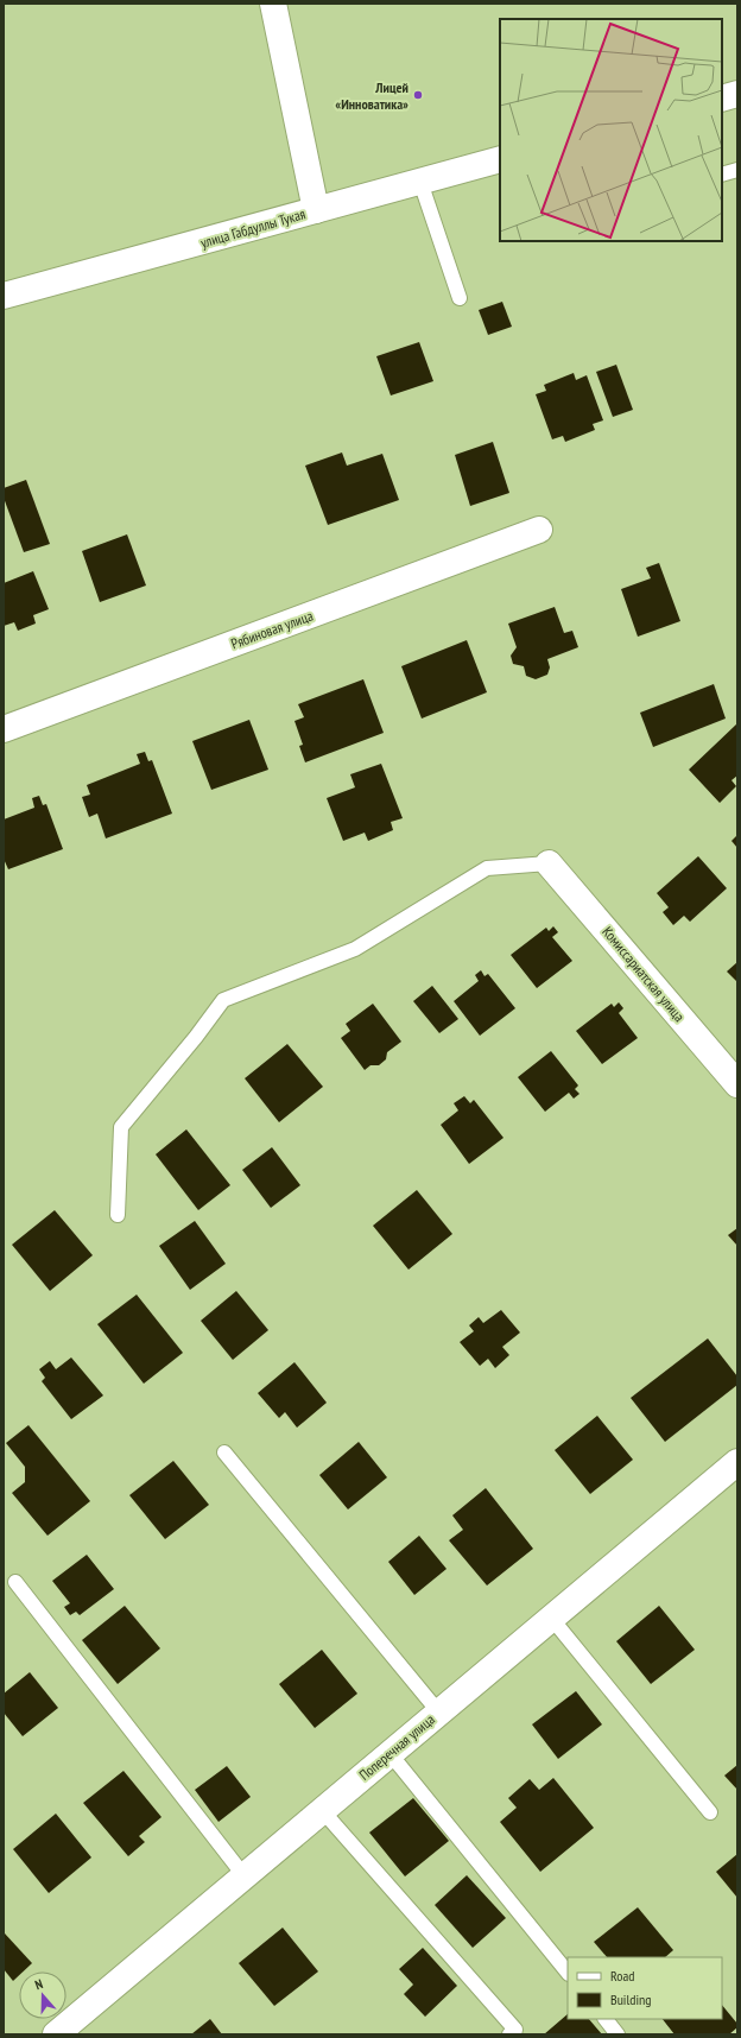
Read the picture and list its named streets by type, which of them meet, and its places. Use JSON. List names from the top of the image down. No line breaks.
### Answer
{"streets":{"street":["улица Габдуллы Тукая","Рябиновая улица","Комиссариатская улица","Поперечная улица"]},"places":["Лицей «Инноватика»"],"legend":["Road","Building"],"north":"top"}
